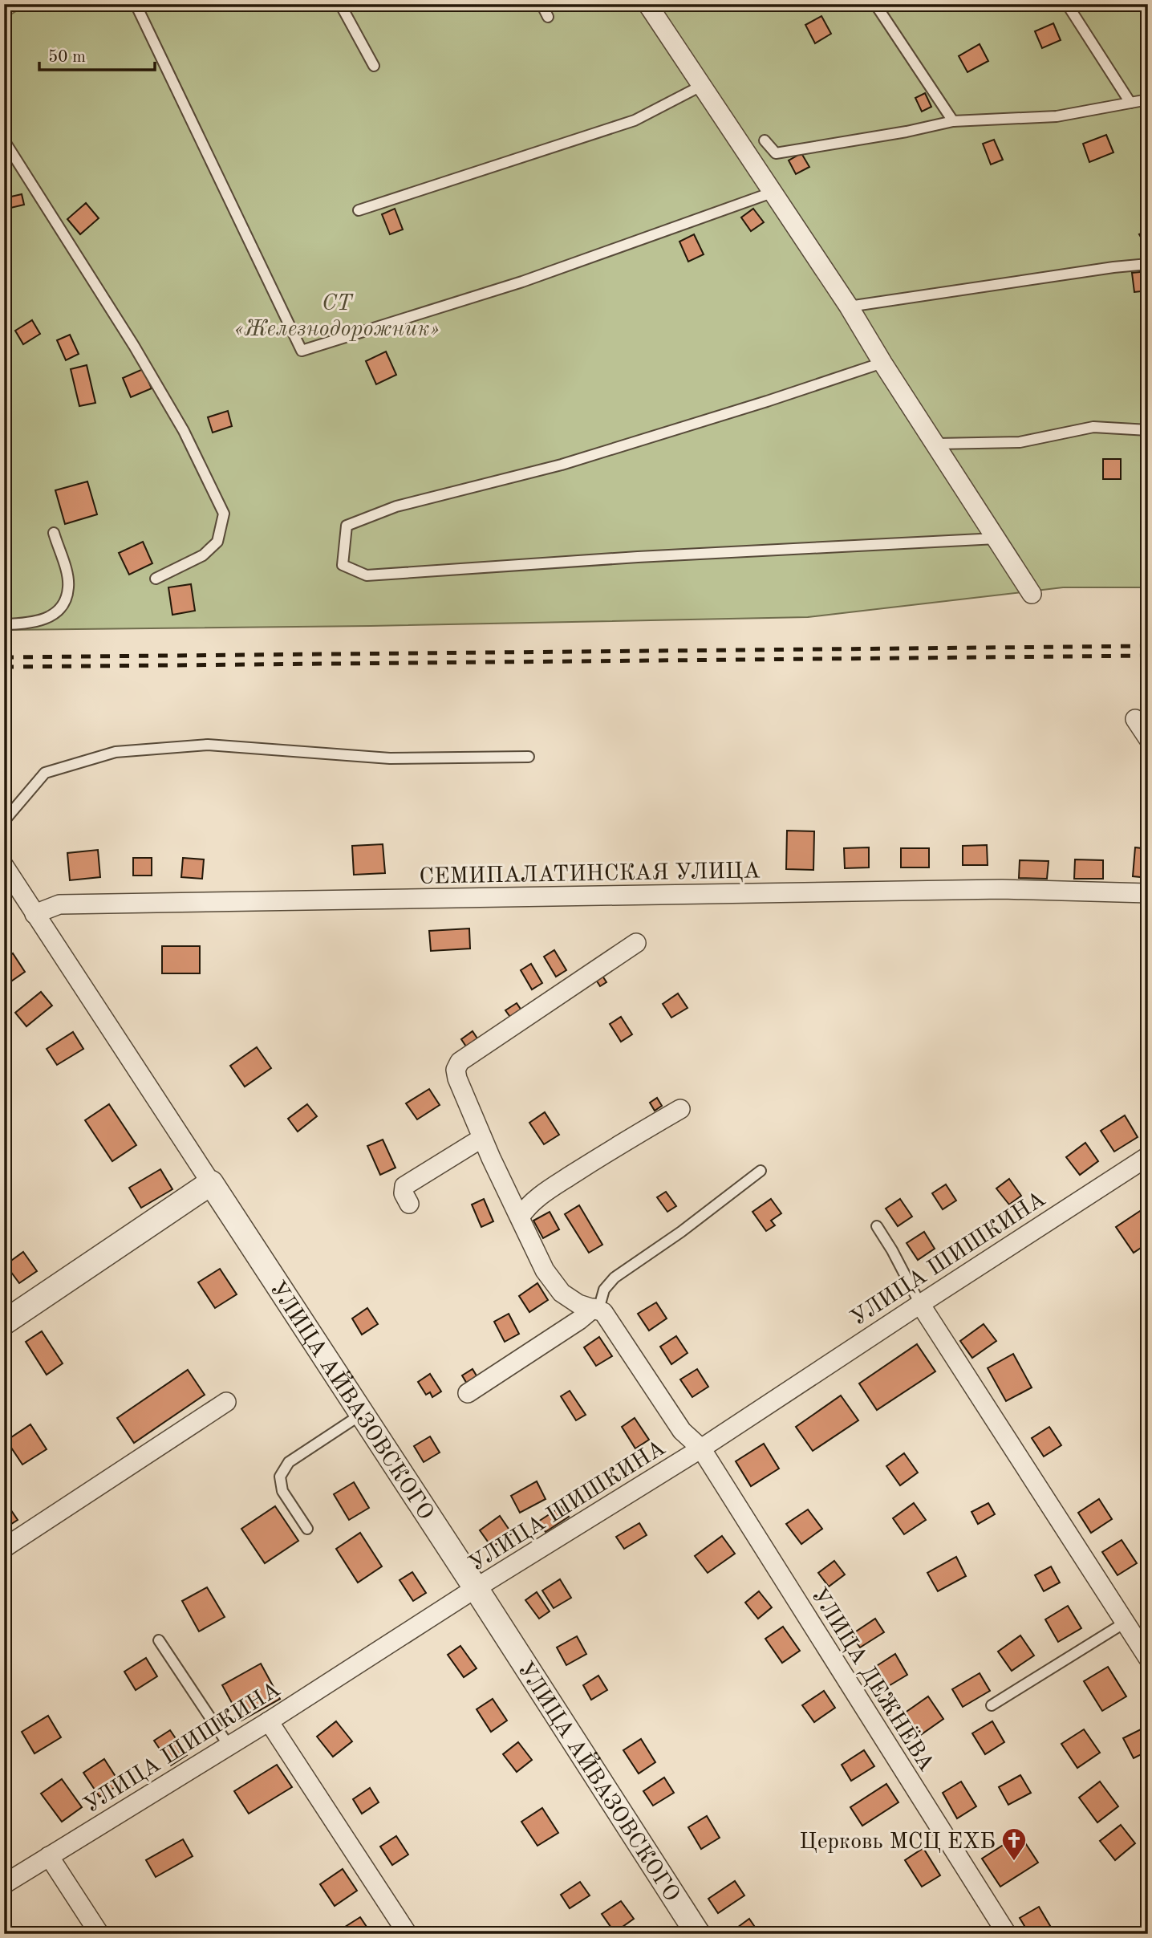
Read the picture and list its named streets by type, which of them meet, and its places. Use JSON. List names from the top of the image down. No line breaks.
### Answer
{"streets":{"street":["СЕМИПАЛАТИНСКАЯ УЛИЦА","УЛИЦА ШИШКИНА","УЛИЦА АЙВАЗОВСКОГО","УЛИЦА ДЕЖНЁВА"]},"crossings":[["СЕМИПАЛАТИНСКАЯ УЛИЦА","УЛИЦА АЙВАЗОВСКОГО"],["УЛИЦА ШИШКИНА","УЛИЦА АЙВАЗОВСКОГО"],["УЛИЦА ШИШКИНА","УЛИЦА ДЕЖНЁВА"]],"parks":["СТ «Железнодорожник»"],"places":{"church":["Церковь МСЦ ЕХБ"]},"scale_bar":"50 m"}
